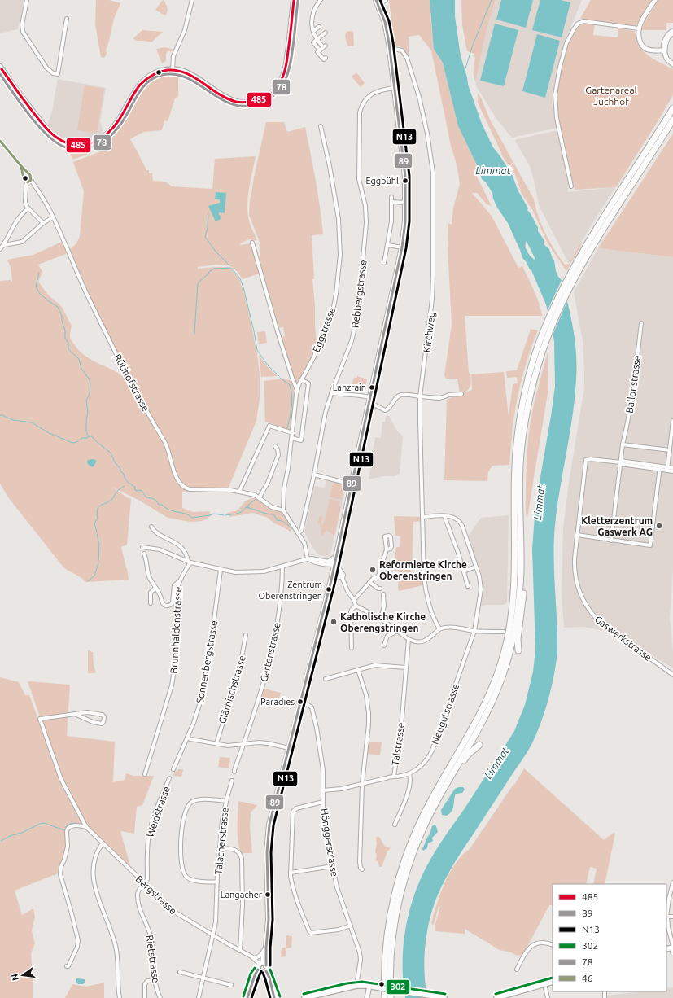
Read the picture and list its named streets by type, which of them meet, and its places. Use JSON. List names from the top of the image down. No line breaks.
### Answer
{"streets":{"street":["Rebbergstrasse","Eggstrasse","Kirchweg","Rütihofstrasse","Ballonstrasse","Brunnhaldenstrasse","Gaswerkstrasse","Gartenstrasse","Sonnenbergstrasse","Glärnischstrasse","Neugutstrasse","Talstrasse","Weidstrasse","Talacherstrasse","Hönggerstrasse","Bergstrasse","Rietstrasse"]},"crossings":[["Eggstrasse","Rütihofstrasse"],["Ballonstrasse","Gaswerkstrasse"],["Neugutstrasse","Talstrasse"],["Talstrasse","Hönggerstrasse"],["Weidstrasse","Bergstrasse"],["Weidstrasse","Rietstrasse"],["Talacherstrasse","Bergstrasse"],["Bergstrasse","Rietstrasse"]],"water":["Limmat"],"parks":["Gartenareal Juchhof"],"places":["Eggbühl","Lanzrain","Kletterzentrum Gaswerk AG","Reformierte Kirche Oberenstringen","Zentrum Oberenstringen","Katholische Kirche Oberengstringen","Paradies","Langacher"],"lines":["transit line 485","transit line 89","transit line N13","transit line 78","transit line 46","transit line 302"],"legend":["485","89","N13","302","78","46"],"north":"left"}
